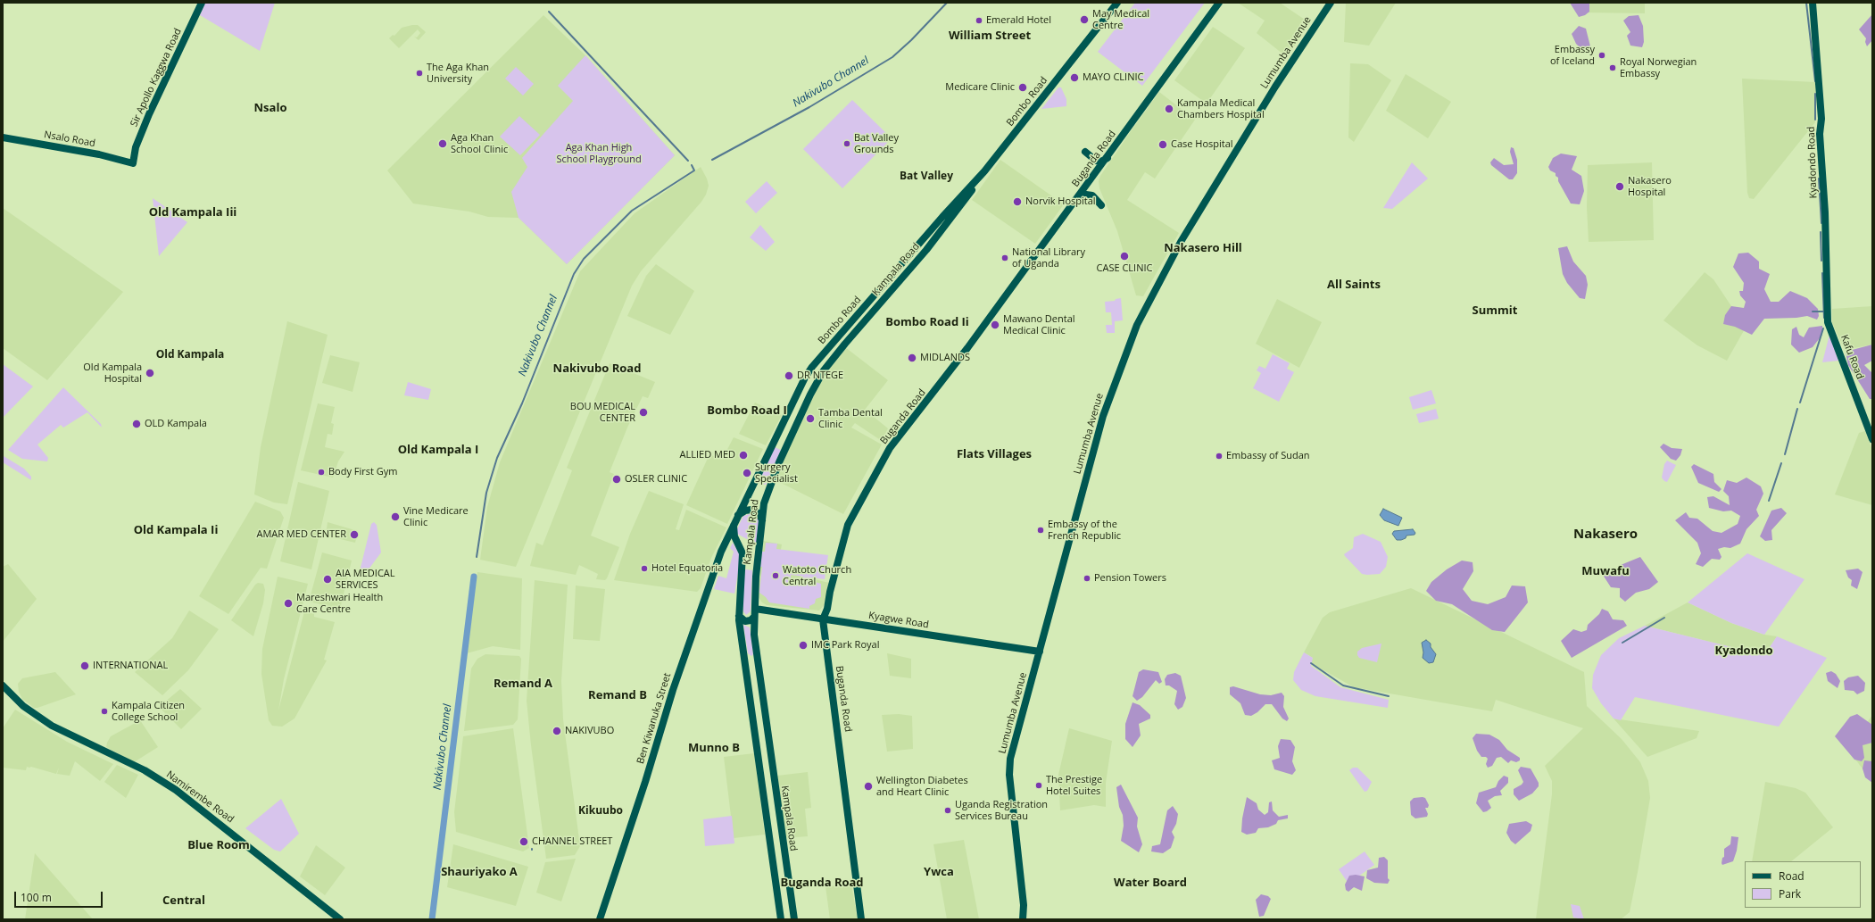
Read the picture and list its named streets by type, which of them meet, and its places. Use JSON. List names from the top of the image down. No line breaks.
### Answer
{"streets":{"main road":["Lumumba Avenue","Sir Apollo Kaggwa Road","Bombo Road","Nsalo Road","Buganda Road","Kyadondo Road","Kampala Road","Kafu Road","Kyagwe Road","Ben Kiwanuka Street","Namirembe Road"]},"crossings":[["Lumumba Avenue","Kyagwe Road"],["Sir Apollo Kaggwa Road","Nsalo Road"],["Bombo Road","Kampala Road"],["Bombo Road","Ben Kiwanuka Street"],["Buganda Road","Kyagwe Road"],["Kyadondo Road","Kafu Road"],["Kampala Road","Kyagwe Road"],["Kampala Road","Ben Kiwanuka Street"]],"districts":["William Street","Nsalo","Bat Valley","Old Kampala Iii","Nakasero Hill","All Saints","Summit","Bombo Road Ii","Old Kampala","Nakivubo Road","Bombo Road I","Old Kampala I","Flats Villages","Old Kampala Ii","Nakasero","Muwafu","Kyadondo","Remand A","Remand B","Munno B","Kikuubo","Blue Room","Shauriyako A","Ywca","Buganda Road","Water Board","Central"],"water":["Nakivubo Channel"],"parks":["Aga Khan High School Playground"],"places":["May Medical Centre","Emerald Hotel","Embassy of Iceland","Royal Norwegian Embassy","The Aga Khan University","MAYO CLINIC","Medicare Clinic","Kampala Medical Chambers Hospital","Aga Khan School Clinic","Bat Valley Grounds","Case Hospital","Nakasero Hospital","Norvik Hospital","CASE CLINIC","National Library of Uganda","Mawano Dental Medical Clinic","MIDLANDS","Old Kampala Hospital","DR NTEGE","BOU MEDICAL CENTER","Tamba Dental Clinic","OLD Kampala","ALLIED MED","Embassy of Sudan","Body First Gym","Surgery Specialist","OSLER CLINIC","Vine Medicare Clinic","Embassy of the French Republic","AMAR MED CENTER","Hotel Equatoria","Watoto Church Central","Pension Towers","AIA MEDICAL SERVICES","Mareshwari Health Care Centre","IMC Park Royal","INTERNATIONAL","Kampala Citizen College School","NAKIVUBO","The Prestige Hotel Suites","Wellington Diabetes and Heart Clinic","Uganda Registration Services Bureau","CHANNEL STREET"],"legend":["Road","Park"],"scale_bar":"100 m"}
